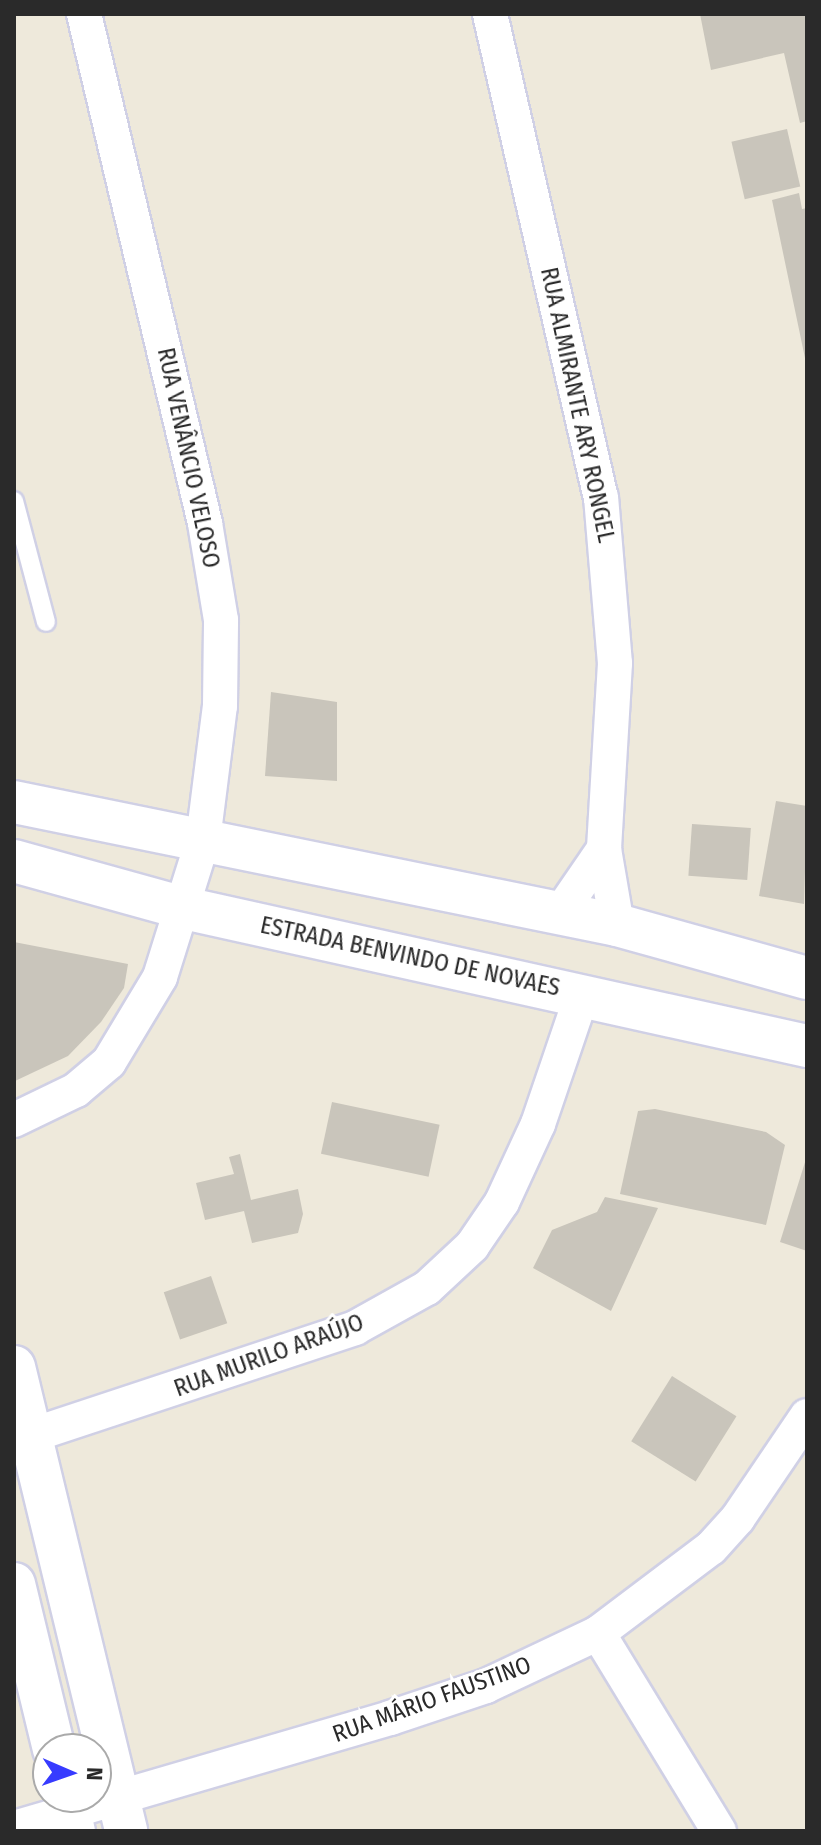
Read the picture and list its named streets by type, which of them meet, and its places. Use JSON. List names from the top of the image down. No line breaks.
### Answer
{"streets":{"street":["RUA ALMIRANTE ARY RONGEL","RUA VENÂNCIO VELOSO","ESTRADA BENVINDO DE NOVAES","RUA MURILO ARAÚJO","RUA MÁRIO FAUSTINO"]},"crossings":[["RUA VENÂNCIO VELOSO","ESTRADA BENVINDO DE NOVAES"],["ESTRADA BENVINDO DE NOVAES","RUA MURILO ARAÚJO"]],"north":"right"}
